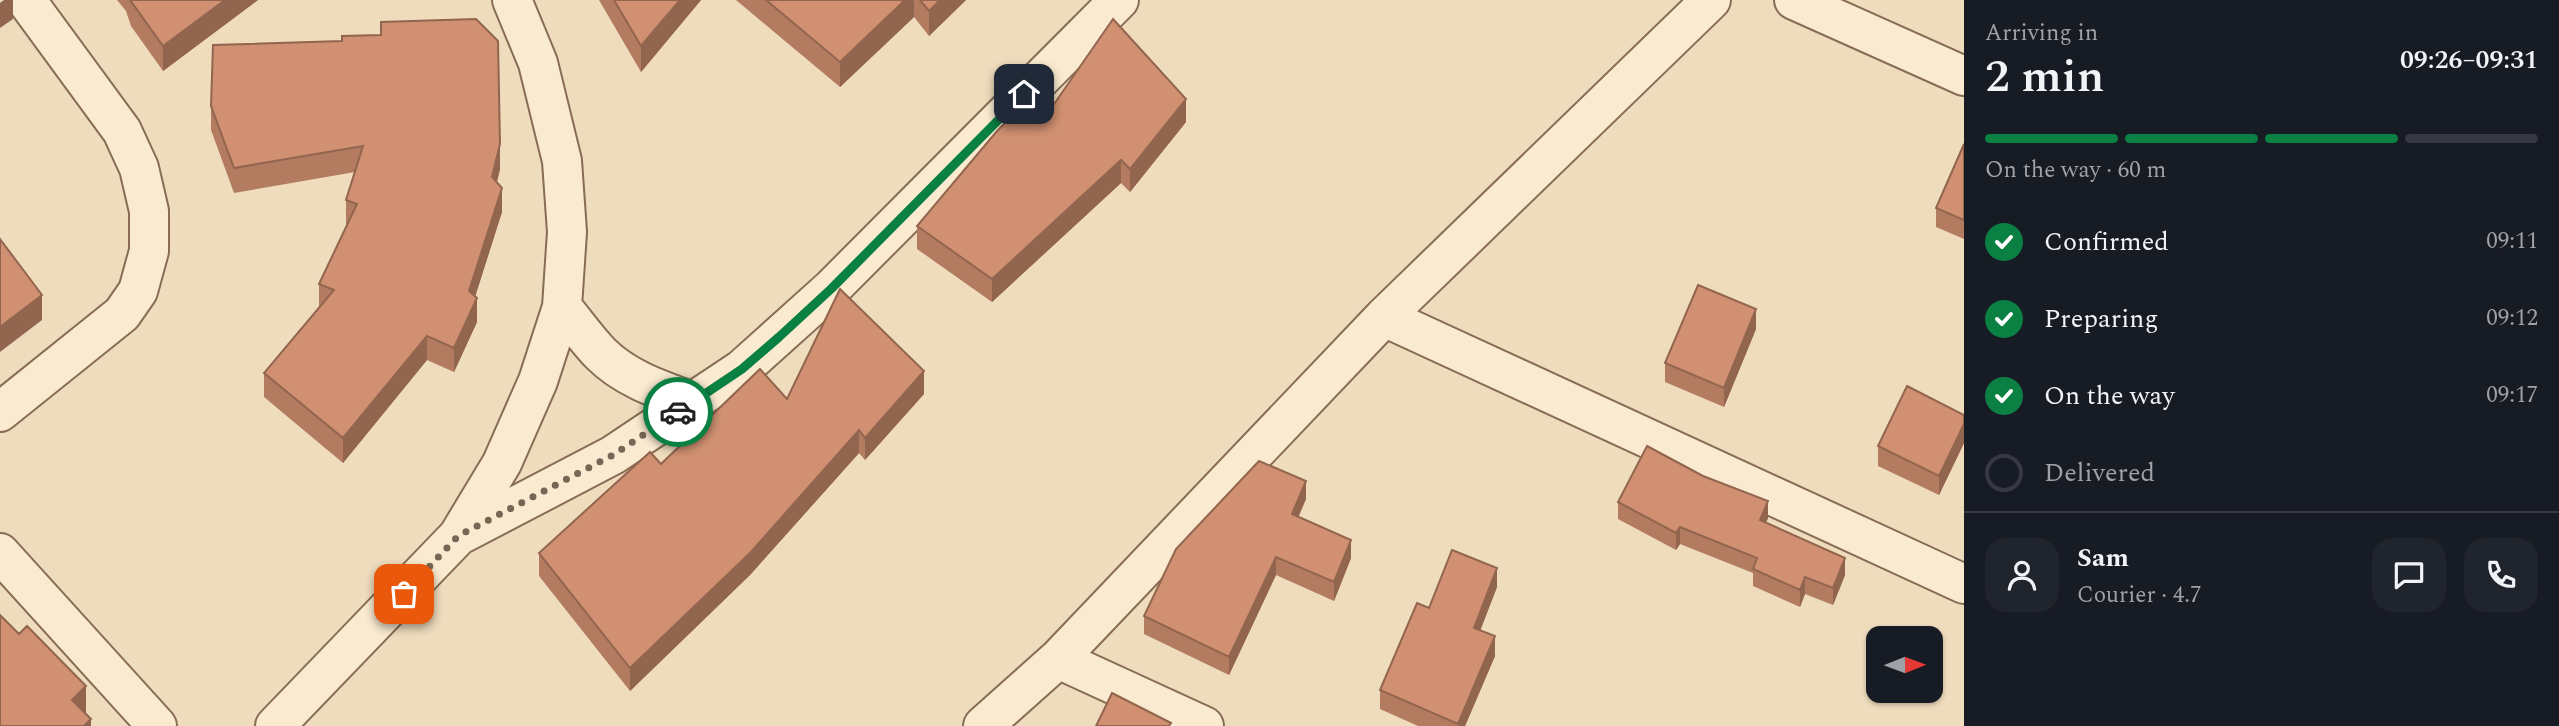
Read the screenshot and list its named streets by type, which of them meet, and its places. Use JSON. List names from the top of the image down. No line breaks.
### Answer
{"north":"right","page":{"heading":["2 min","Arriving in","09:26–09:31"],"panel":["Sam","Courier · 4.7"],"bar":"On the way · 60 m","list":[["Confirmed","09:11"],["Preparing","09:12"],["On the way","09:17"],"Delivered"]}}
